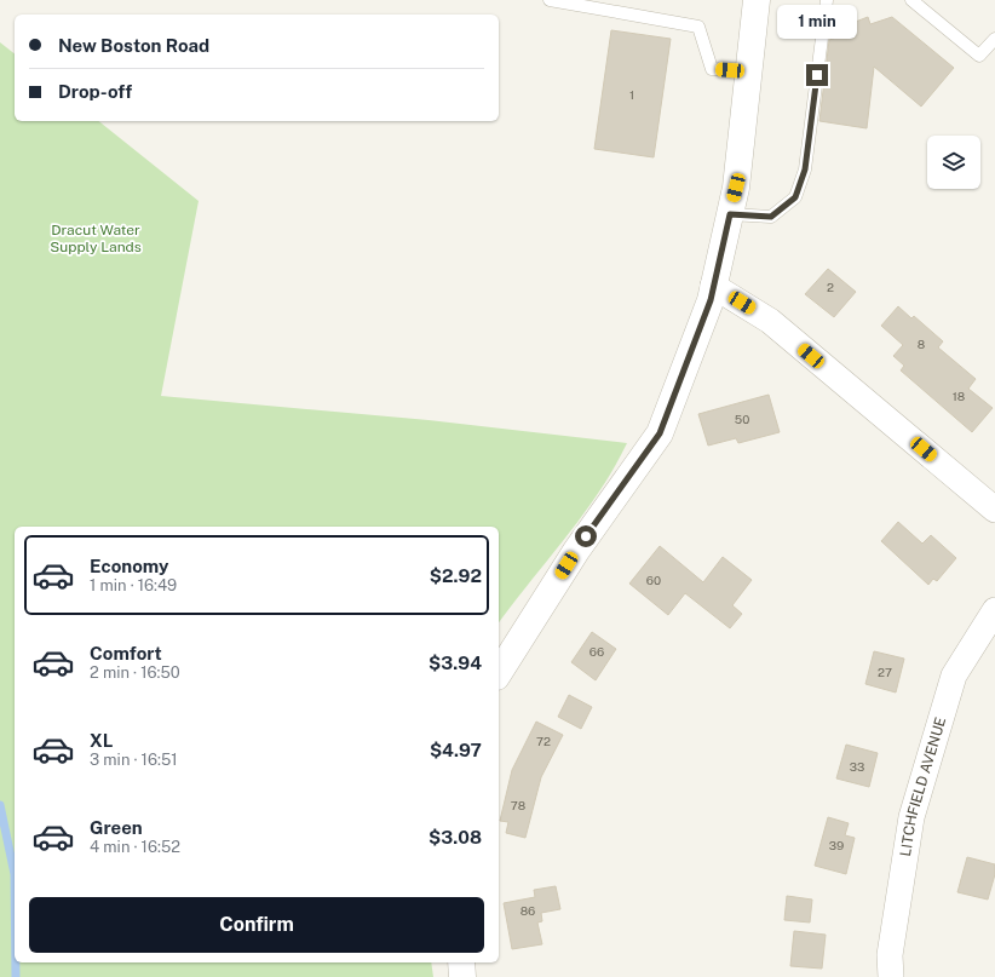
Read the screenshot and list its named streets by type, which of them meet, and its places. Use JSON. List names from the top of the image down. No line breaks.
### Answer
{"streets":{"street":["LITCHFIELD AVENUE"]},"parks":["Dracut Water Supply Lands"],"house_numbers":["1","2","8","18","50","60","66","27","72","33","78","39","86"],"page":{"bubble":"1 min","banner":["New Boston Road","Drop-off"],"list":[{"name":"Economy","note":"1 min · 16:49","value":"$2.92"},{"name":"Comfort","note":"2 min · 16:50","value":"$3.94"},{"name":"XL","note":"3 min · 16:51","value":"$4.97"},{"name":"Green","note":"4 min · 16:52","value":"$3.08"}],"buttons":"Confirm"}}
